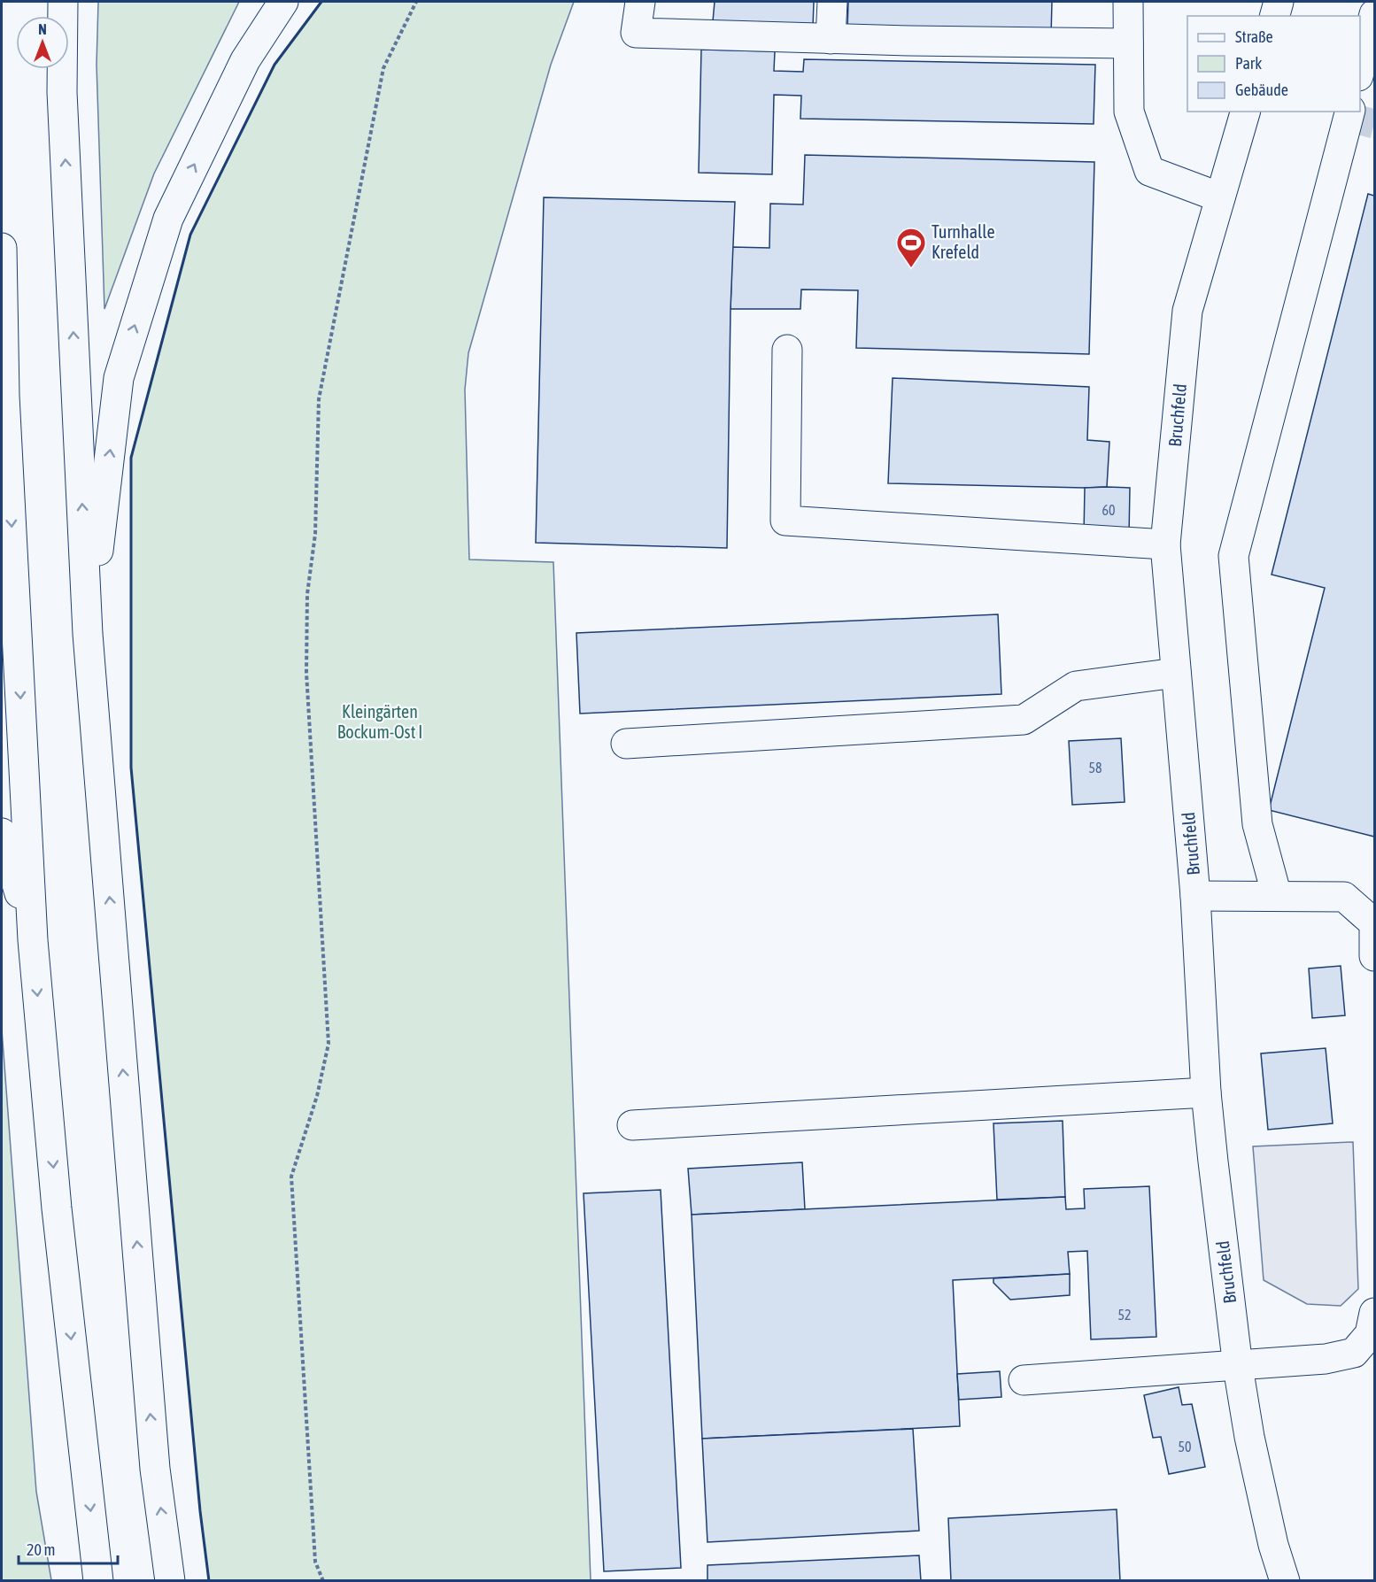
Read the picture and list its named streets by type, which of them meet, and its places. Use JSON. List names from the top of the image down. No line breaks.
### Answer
{"streets":{"main road":["Bruchfeld"]},"parks":["Kleingärten Bockum-Ost I"],"places":{"sports":["Turnhalle Krefeld"]},"house_numbers":["60","58","52","50"],"legend":["Straße","Park","Gebäude"],"scale_bar":"20 m","north":"top"}
